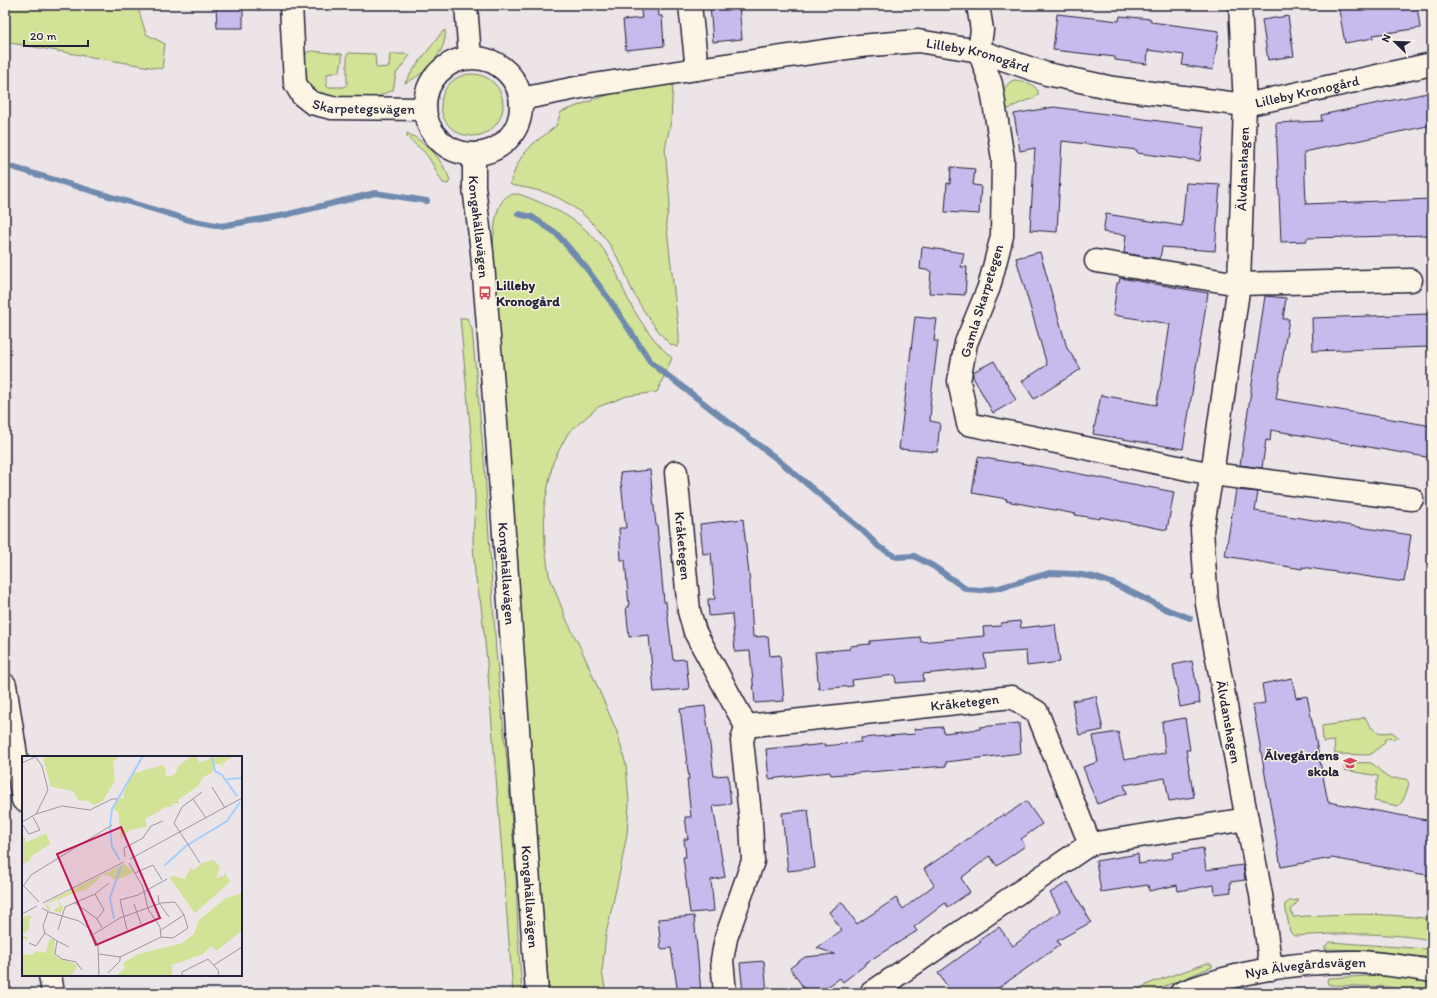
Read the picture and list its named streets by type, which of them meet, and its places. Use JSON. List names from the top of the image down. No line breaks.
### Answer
{"streets":{"street":["Lilleby Kronogård","Skarpetegsvägen","Älvdanshagen","Kongahällavägen","Gamla Skarpetegen","Kråketegen","Nya Älvegårdsvägen"]},"crossings":[["Lilleby Kronogård","Skarpetegsvägen"],["Lilleby Kronogård","Älvdanshagen"],["Lilleby Kronogård","Kongahällavägen"],["Lilleby Kronogård","Gamla Skarpetegen"],["Skarpetegsvägen","Kongahällavägen"],["Älvdanshagen","Gamla Skarpetegen"],["Älvdanshagen","Nya Älvegårdsvägen"]],"places":{"bus stop":["Lilleby Kronogård"],"school or university":["Älvegårdens skola"]},"scale_bar":"20 m","north":"top left"}
